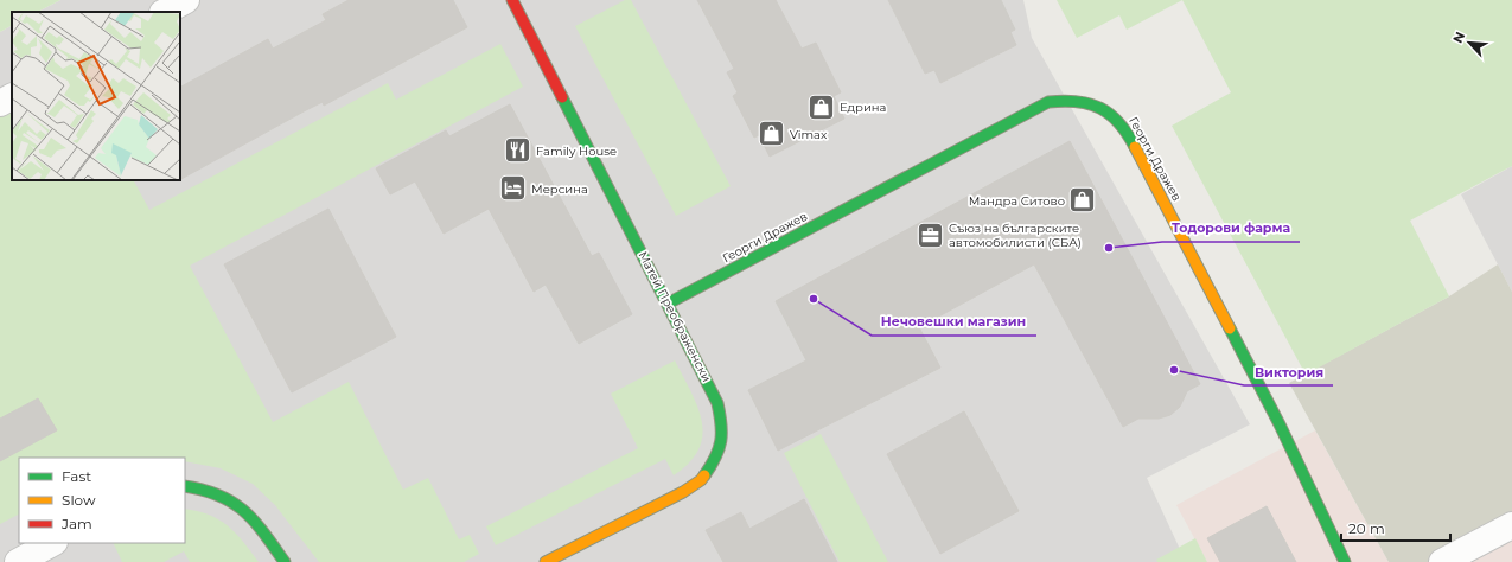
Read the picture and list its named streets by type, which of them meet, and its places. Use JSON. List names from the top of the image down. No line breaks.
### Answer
{"streets":{"street":["Георги Дражев","Матей Преображенски"]},"crossings":[["Георги Дражев","Матей Преображенски"]],"places":{"shop":["Едрина","Vimax","Мандра Ситово"],"restaurant":["Family House"],"hotel":["Мерсина"],"office":["Съюз на българските автомобилисти (СБА)"],"other":["Тодорови фарма","Нечовешки магазин","Виктория"]},"legend":["Fast","Slow","Jam"],"scale_bar":"20 m","north":"top left"}
